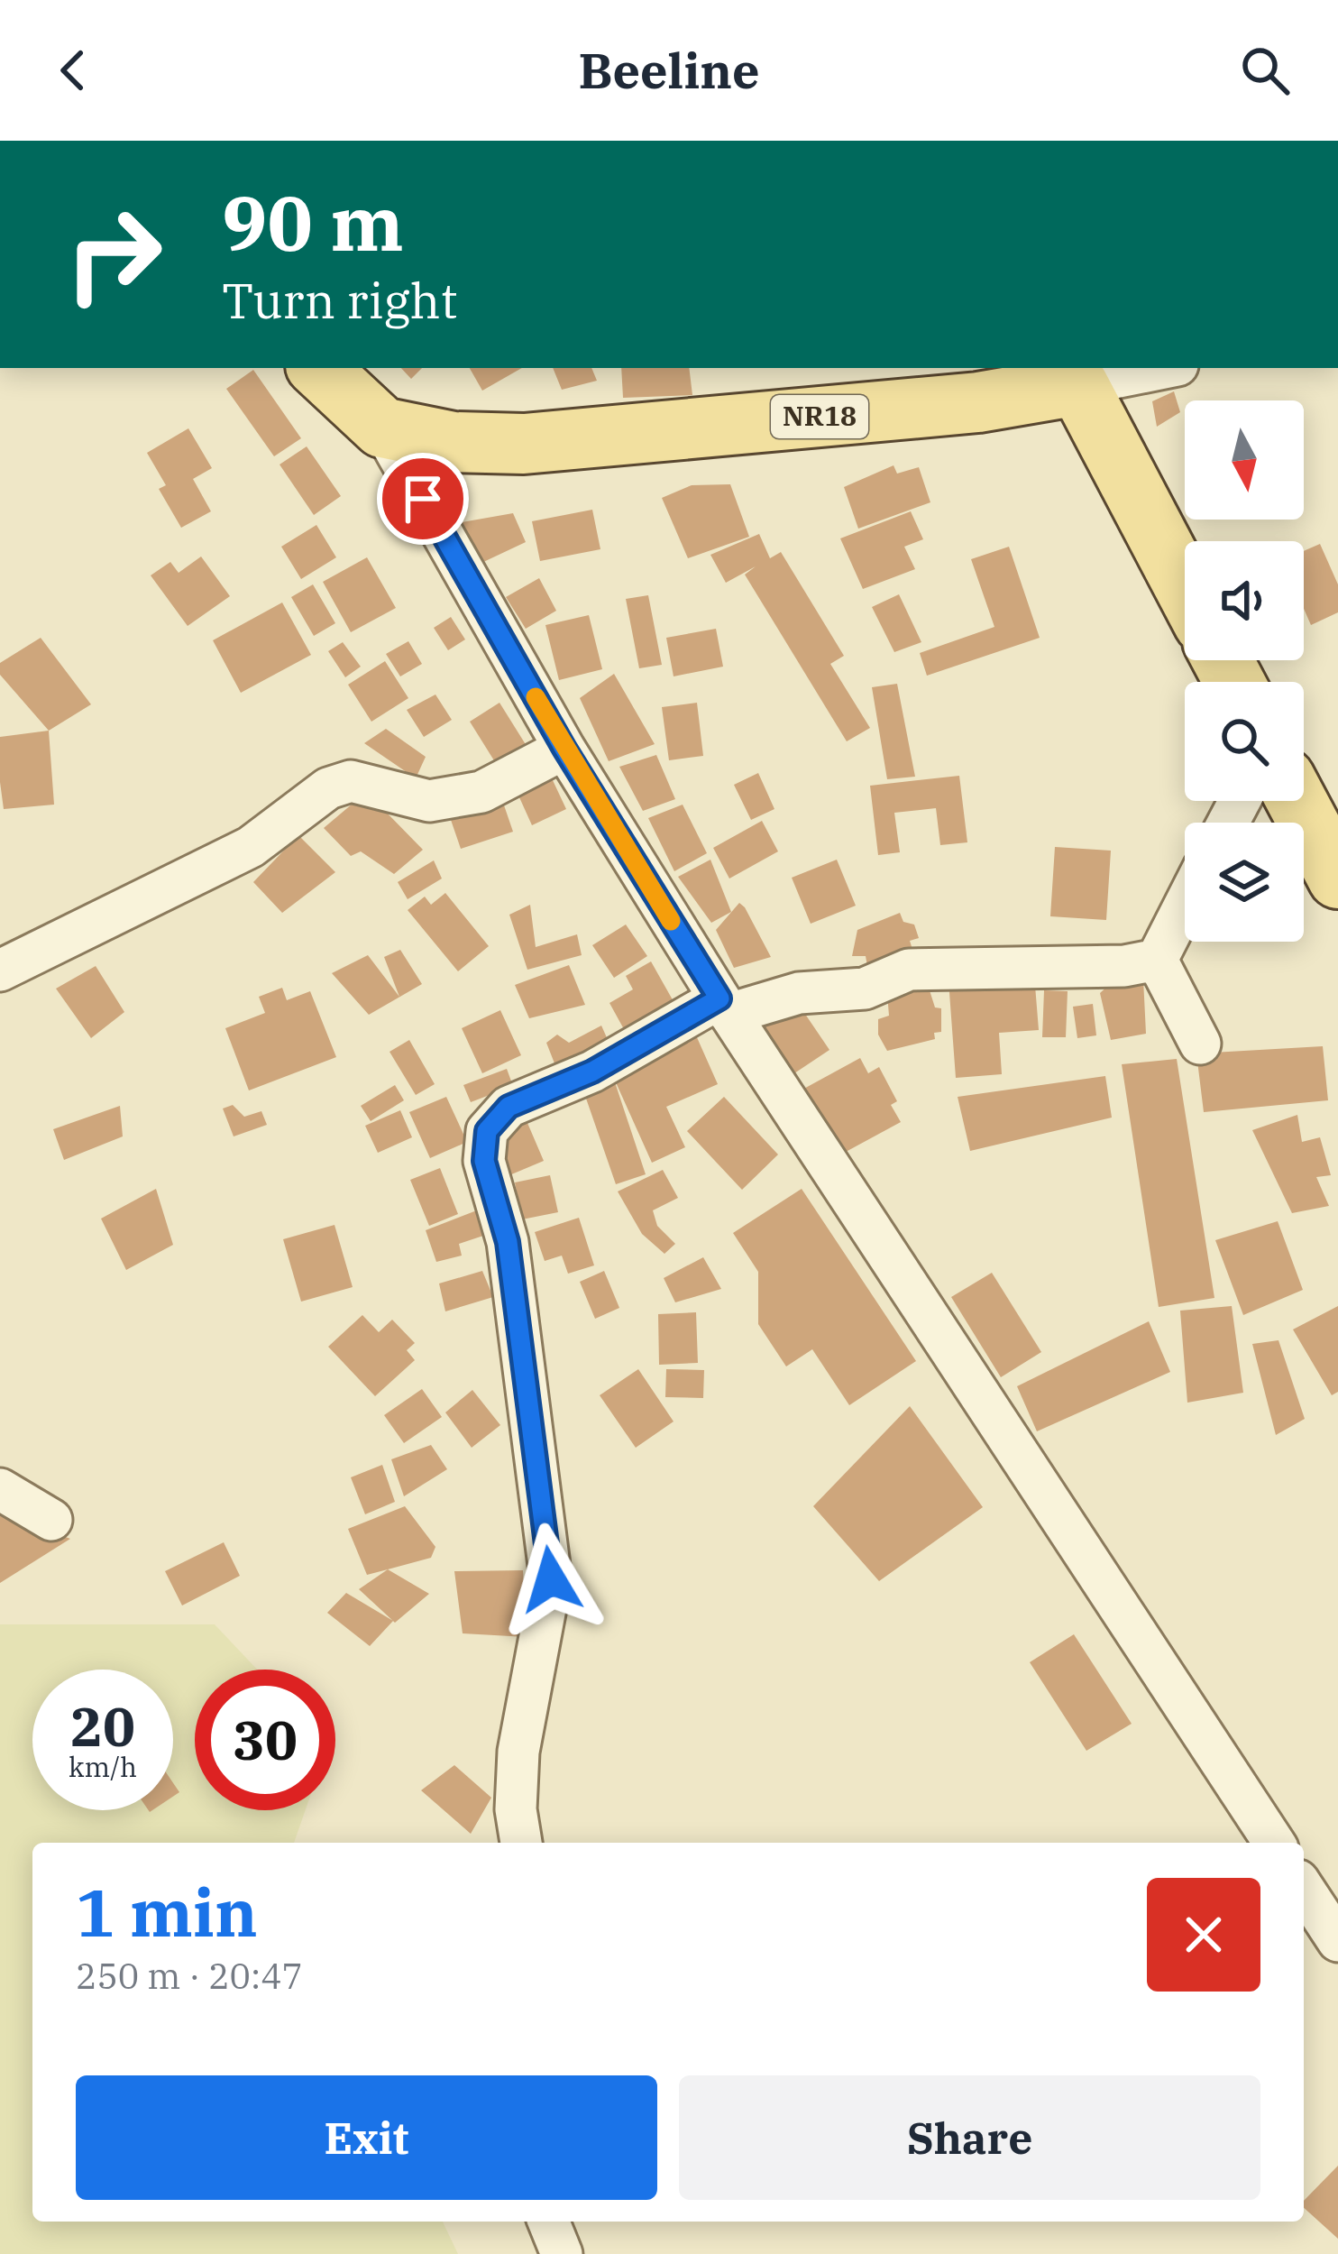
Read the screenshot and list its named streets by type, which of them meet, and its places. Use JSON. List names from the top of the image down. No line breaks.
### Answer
{"streets":{"main road":["NR18"]},"north":"bottom","page":{"header":"Beeline","turn":["90 m","Turn right"],"speed":"20 km/h","limit":"30","heading":["1 min","250 m · 20:47"],"buttons":["Exit","Share"]}}
